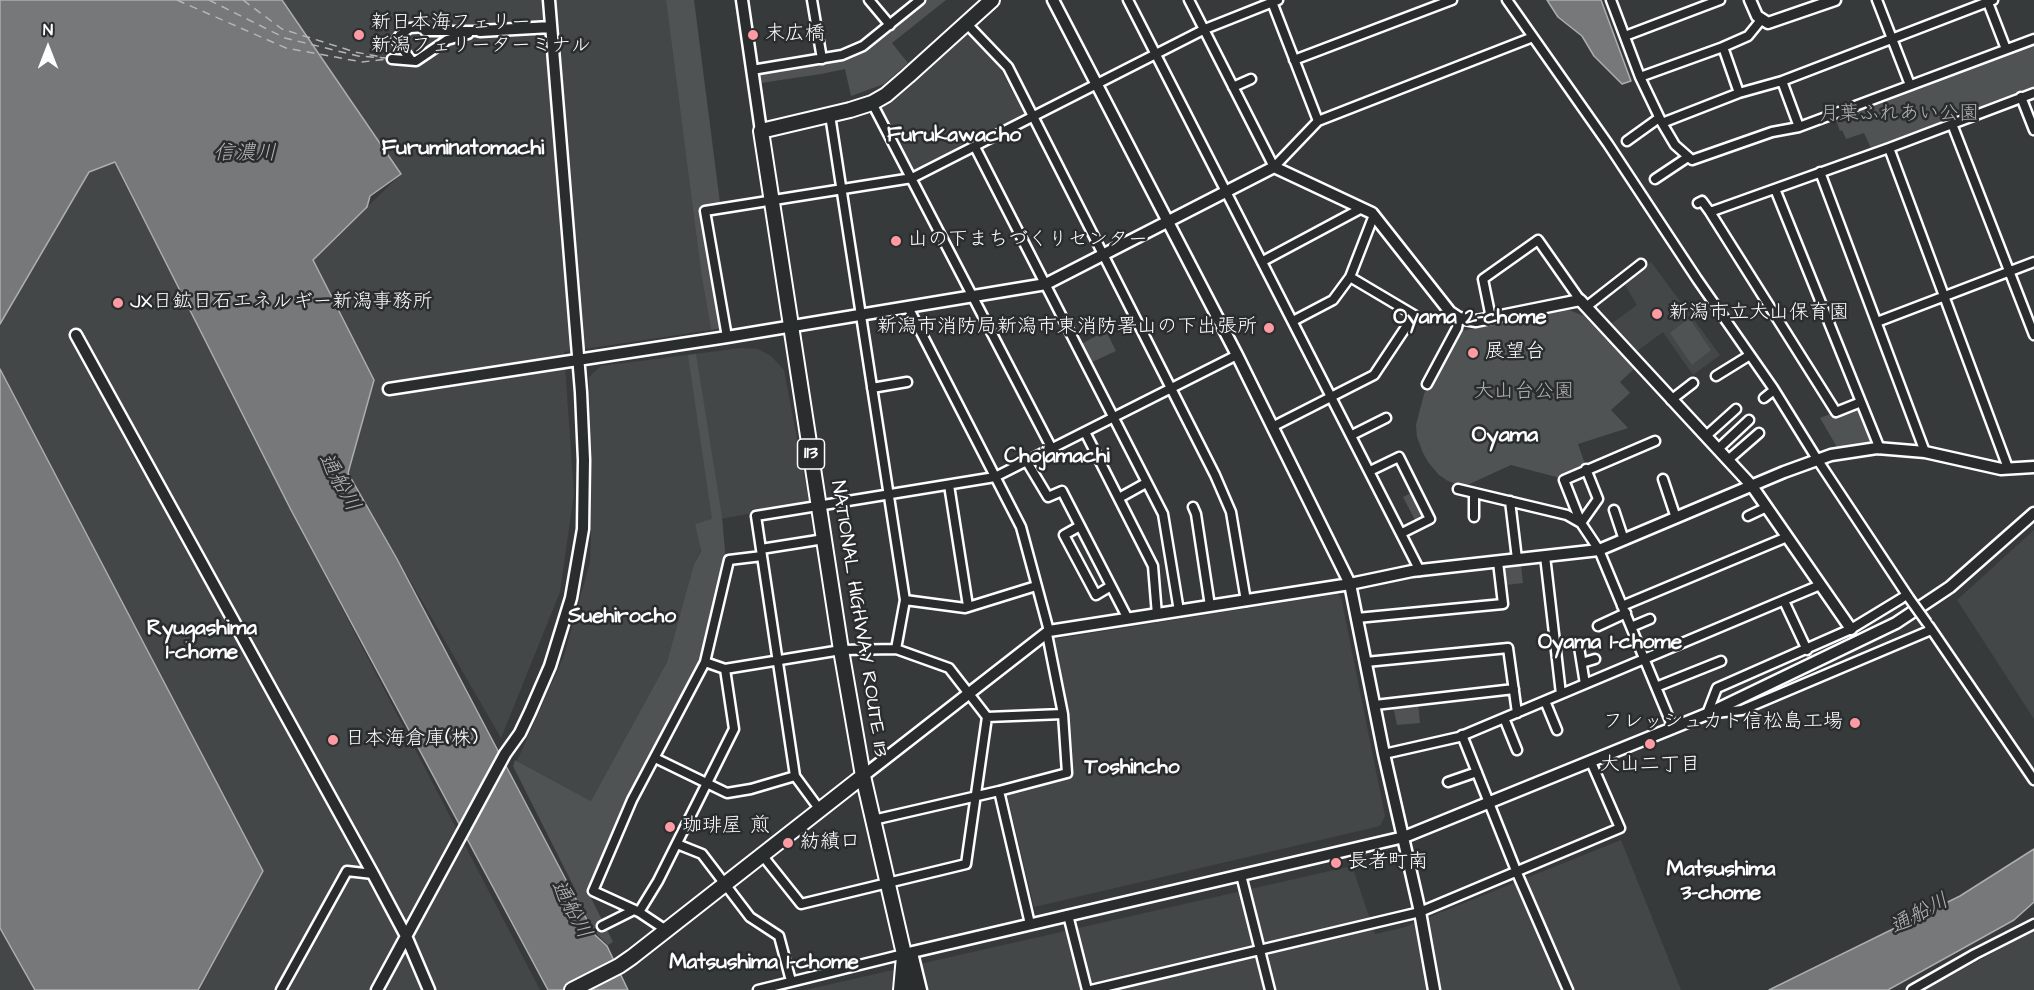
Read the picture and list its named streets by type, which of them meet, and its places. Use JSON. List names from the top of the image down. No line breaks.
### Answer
{"streets":{"highway":["113","NATIONAL HIGHWAY ROUTE 113"]},"crossings":[["113","NATIONAL HIGHWAY ROUTE 113"]],"districts":["Furukawacho","Furuminatomachi","Oyama 2-chome","Oyama","Chojamachi","Suehirocho","Ryugashima 1-chome","Oyama 1-chome","Toshincho","Matsushima 3-chome","Matsushima 1-chome"],"water":["信濃川","通船川"],"parks":["月葉ふれあい公園","大山台公園"],"places":["新日本海フェリー 新潟フェリーターミナル","末広橋","山の下まちづくりセンター","JX日鉱日石エネルギー新潟事務所","新潟市立大山保育園","新潟市消防局新潟市東消防署山の下出張所","展望台","フレッシュカト信松島工場","日本海倉庫(株)","大山二丁目","珈琲屋 煎","紡績口","長者町南"],"north":"top"}
